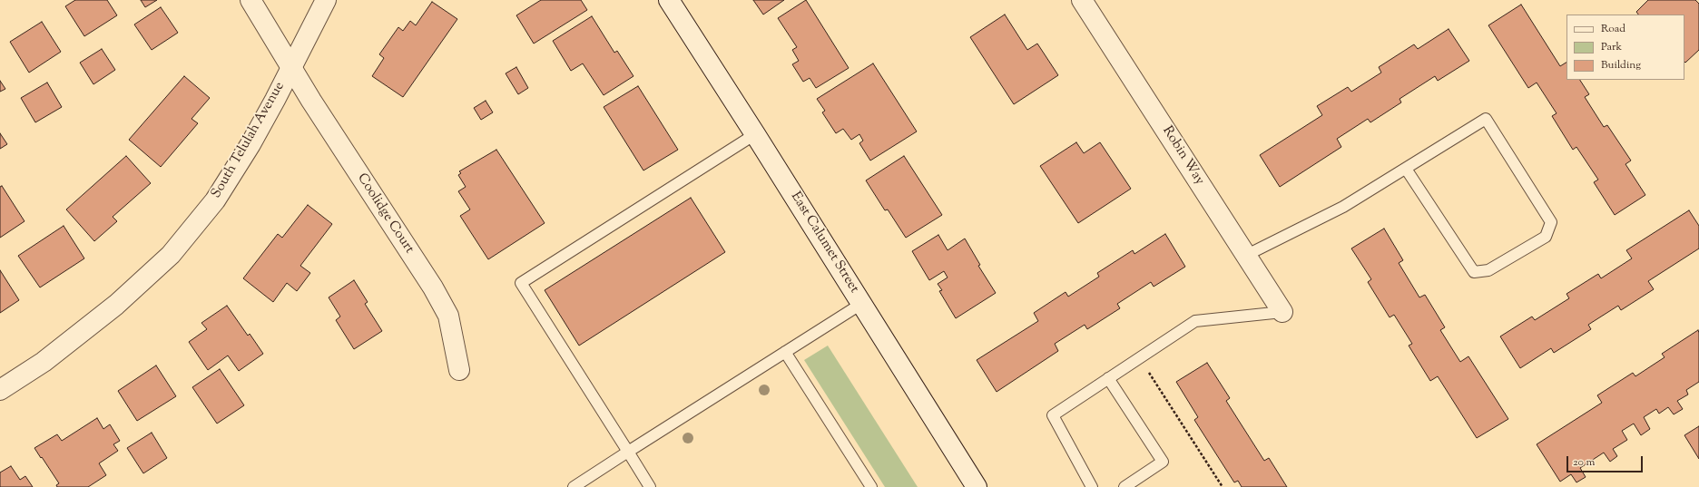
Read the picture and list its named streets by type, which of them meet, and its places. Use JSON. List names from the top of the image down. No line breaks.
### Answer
{"streets":{"street":["South Telulah Avenue","Robin Way","Coolidge Court","East Calumet Street"]},"crossings":[["South Telulah Avenue","Coolidge Court"]],"legend":["Road","Park","Building"],"scale_bar":"20 m"}
